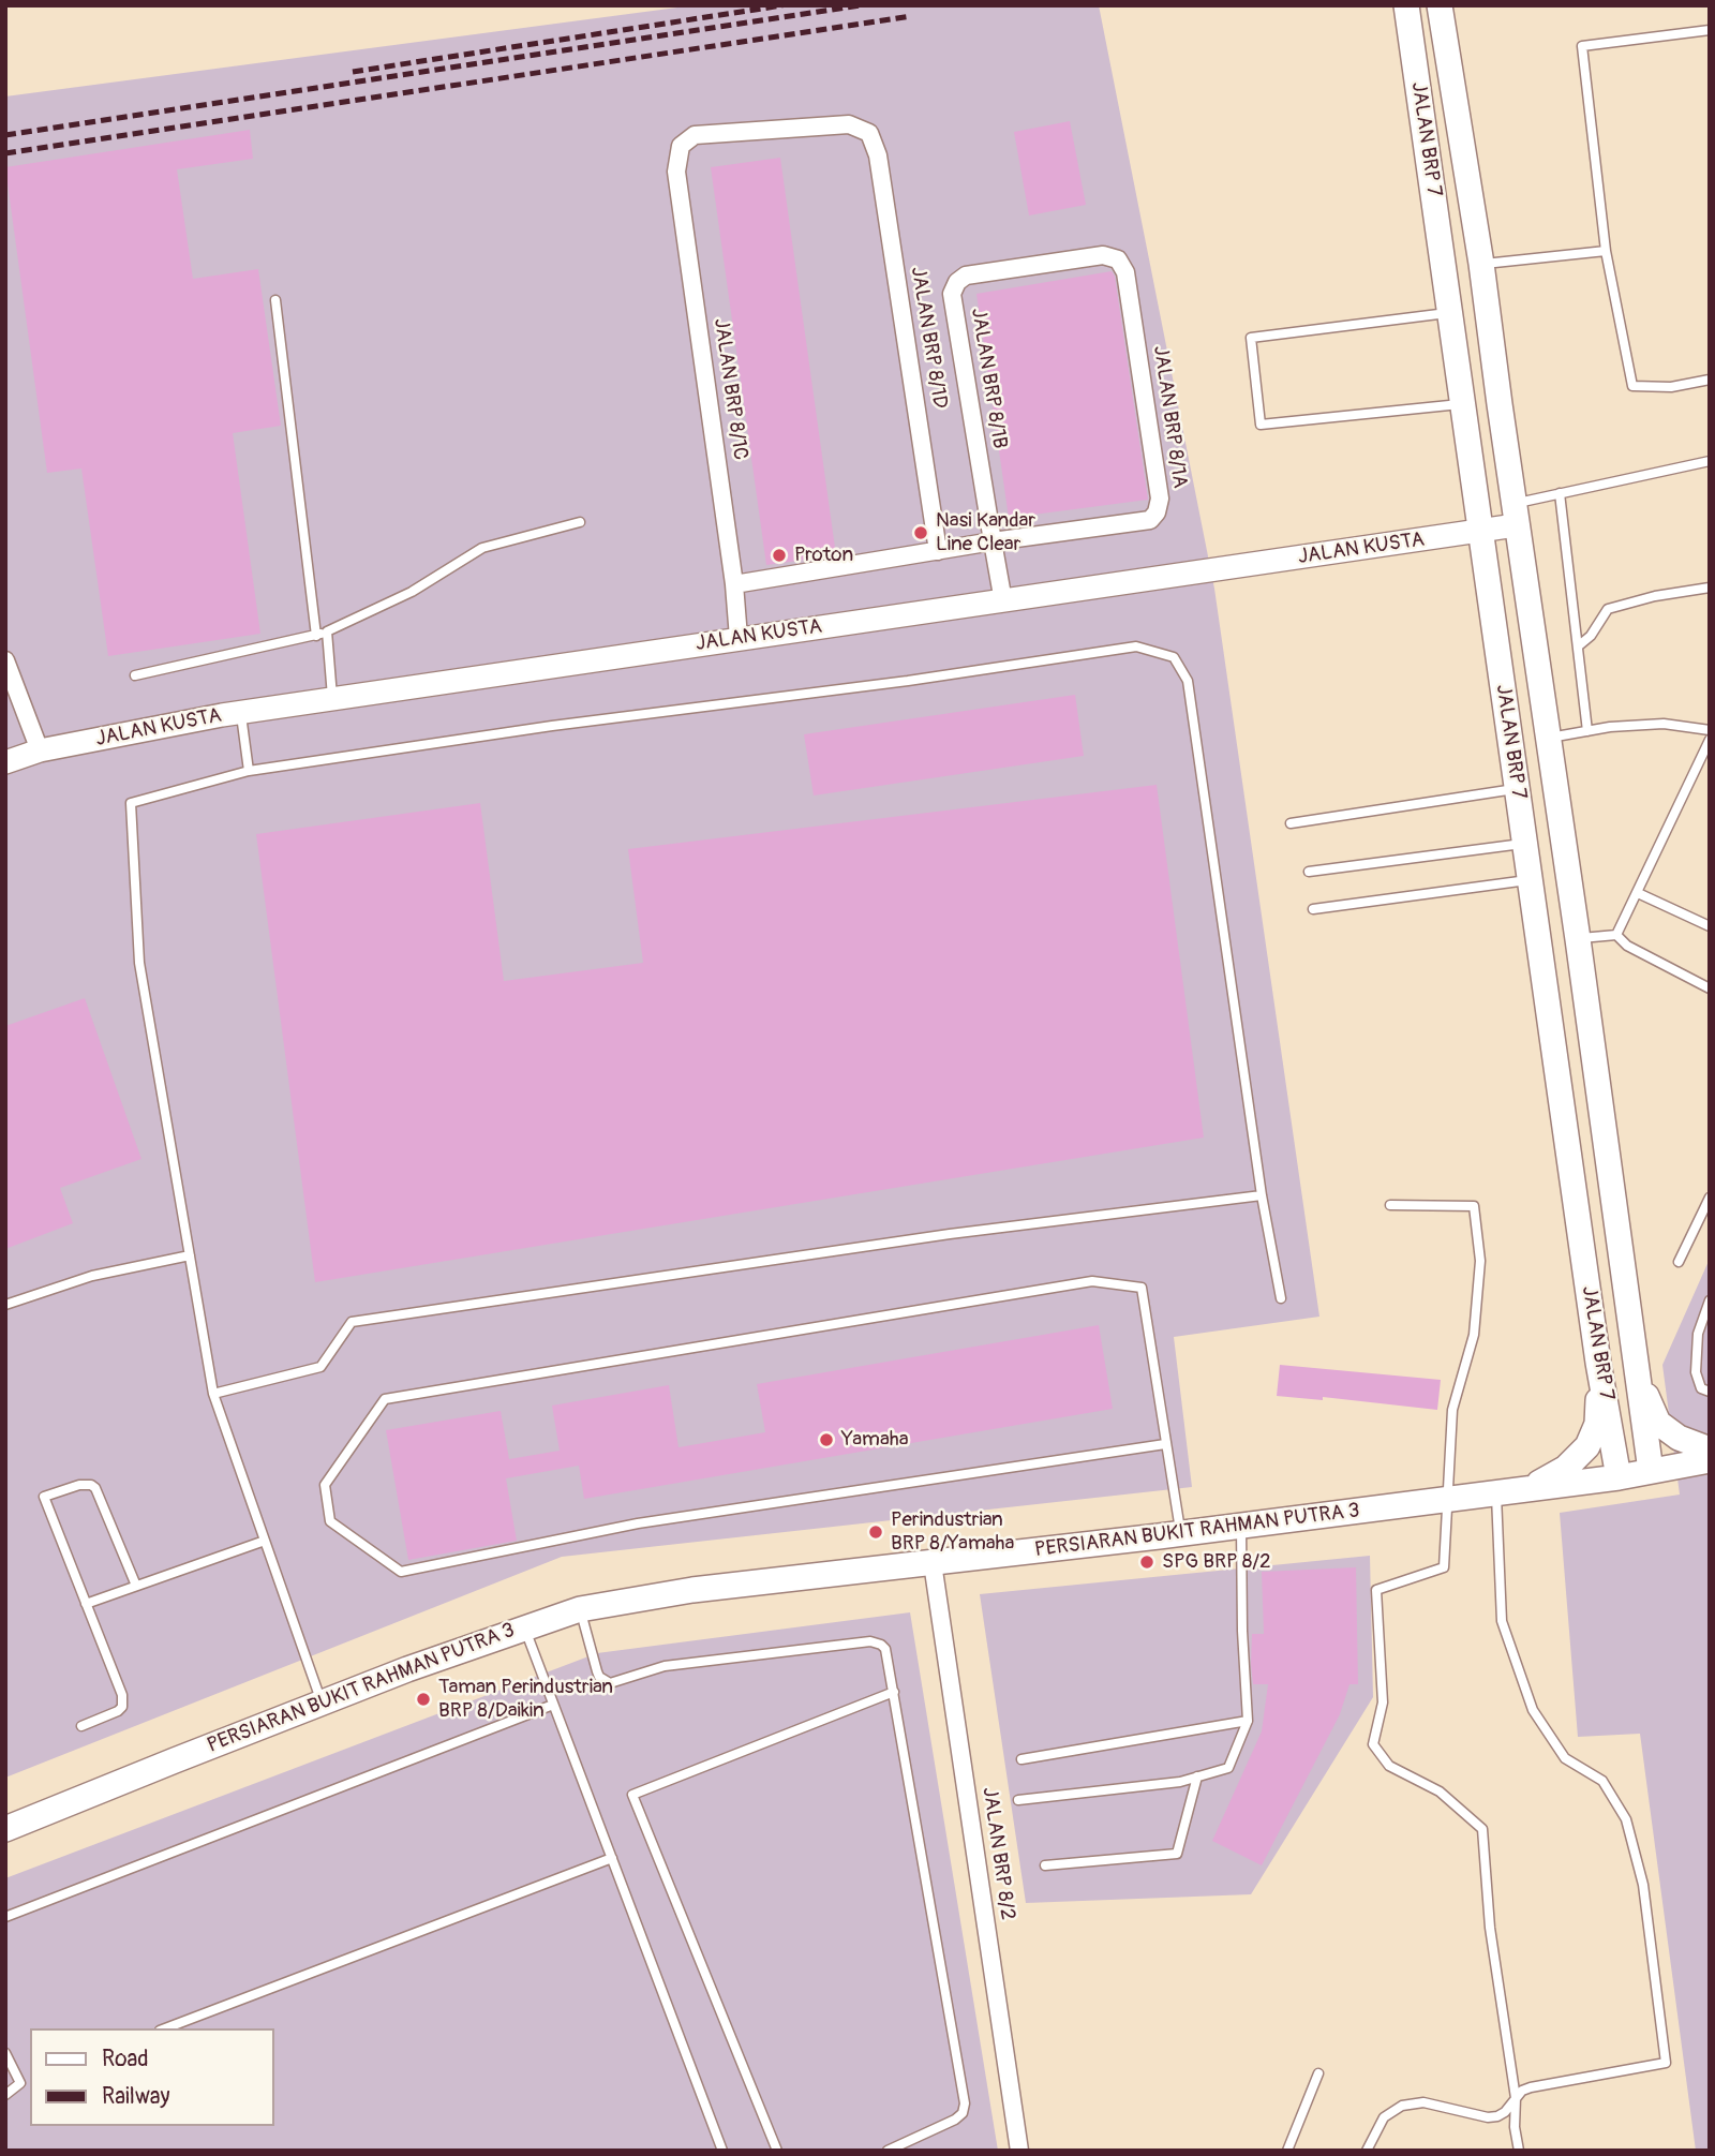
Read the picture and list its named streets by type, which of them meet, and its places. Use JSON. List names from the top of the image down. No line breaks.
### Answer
{"streets":{"main road":["JALAN BRP 7","PERSIARAN BUKIT RAHMAN PUTRA 3"],"street":["JALAN BRP 8/1D","JALAN BRP 8/1B","JALAN BRP 8/1C","JALAN BRP 8/1A","JALAN KUSTA","JALAN BRP 8/2"]},"crossings":[["JALAN BRP 7","JALAN KUSTA"],["JALAN BRP 7","PERSIARAN BUKIT RAHMAN PUTRA 3"],["JALAN BRP 8/1D","JALAN BRP 8/1C"],["JALAN BRP 8/1D","JALAN BRP 8/1A"],["JALAN BRP 8/1B","JALAN BRP 8/1A"],["JALAN BRP 8/1B","JALAN KUSTA"],["JALAN BRP 8/1C","JALAN BRP 8/1A"],["JALAN BRP 8/1C","JALAN KUSTA"],["PERSIARAN BUKIT RAHMAN PUTRA 3","JALAN BRP 8/2"]],"places":["Nasi Kandar Line Clear","Proton","Yamaha","Perindustrian BRP 8/Yamaha","SPG BRP 8/2","Taman Perindustrian BRP 8/Daikin"],"legend":["Road","Railway"]}
